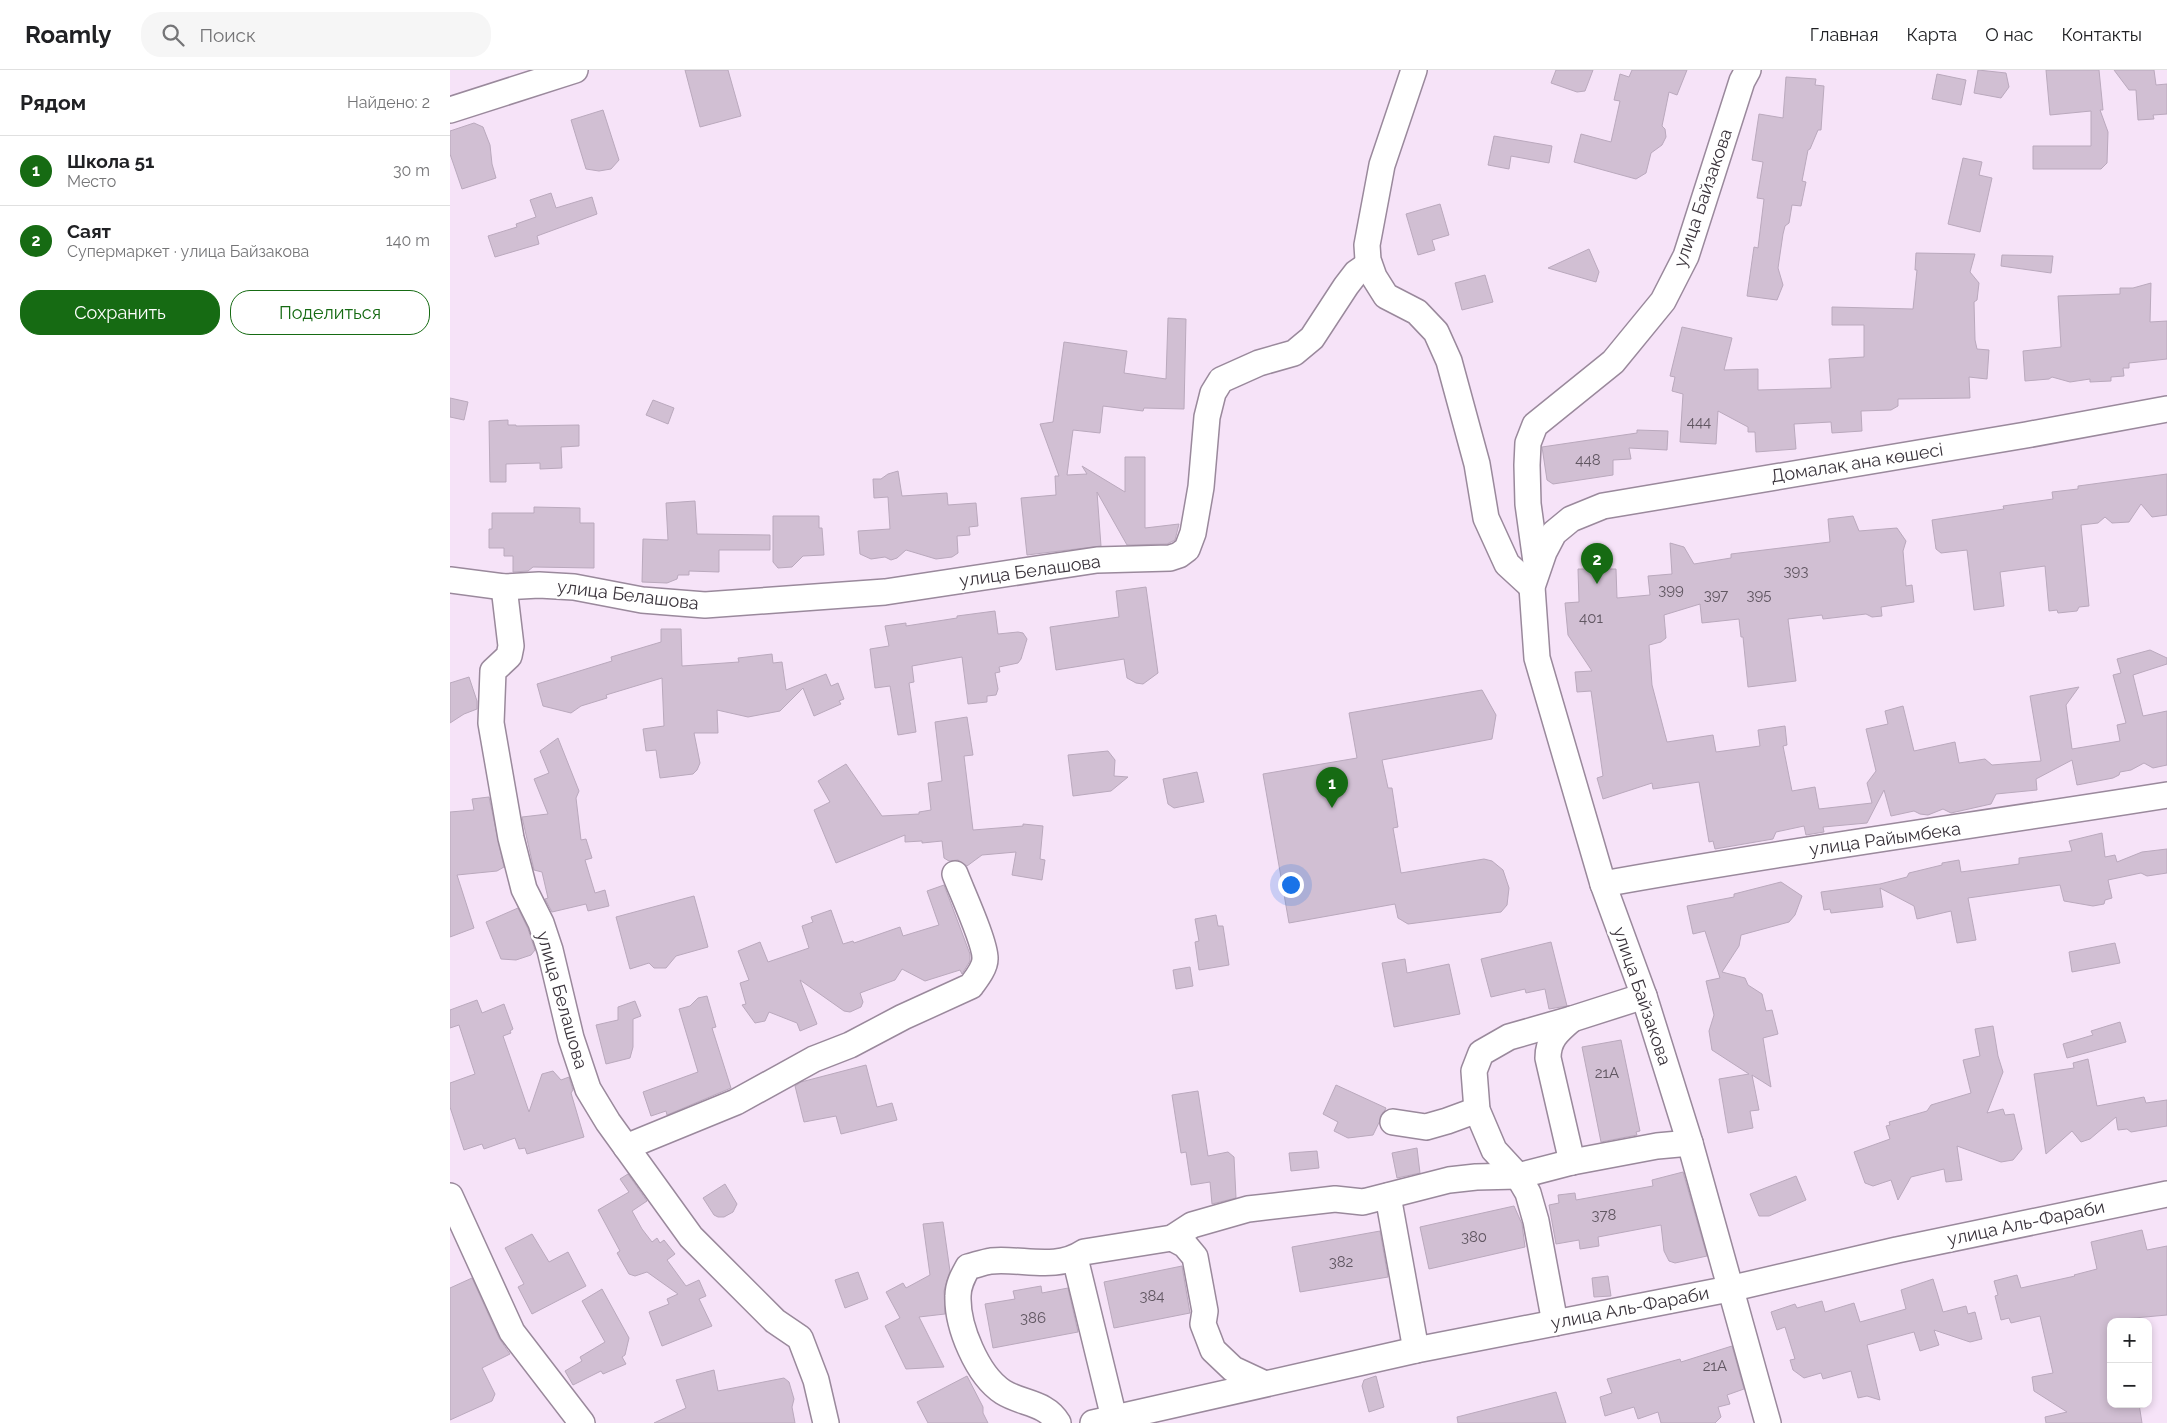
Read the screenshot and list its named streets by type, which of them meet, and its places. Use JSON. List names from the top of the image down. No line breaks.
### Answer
{"streets":{"street":["улица Байзакова","Домалақ ана көшесі","улица Белашова","улица Райымбека","улица Аль-Фараби"]},"crossings":[["улица Байзакова","Домалақ ана көшесі"],["улица Байзакова","улица Райымбека"],["улица Байзакова","улица Аль-Фараби"]],"house_numbers":["444","448","393","399","397","395","401","21А","378","380","382","384","386","21А"],"page":{"header":"Roamly","search":"Поиск","nav":["Главная","Карта","О нас","Контакты"],"heading":["Рядом","Найдено: 2"],"list":[{"mark":"1","name":"Школа 51","note":"Место","value":"30 m"},{"mark":"2","name":"Саят","note":"Супермаркет · улица Байзакова","value":"140 m"}],"buttons":["Сохранить","Поделиться"],"pins":["2","1"],"map_buttons":["+","−"]}}
